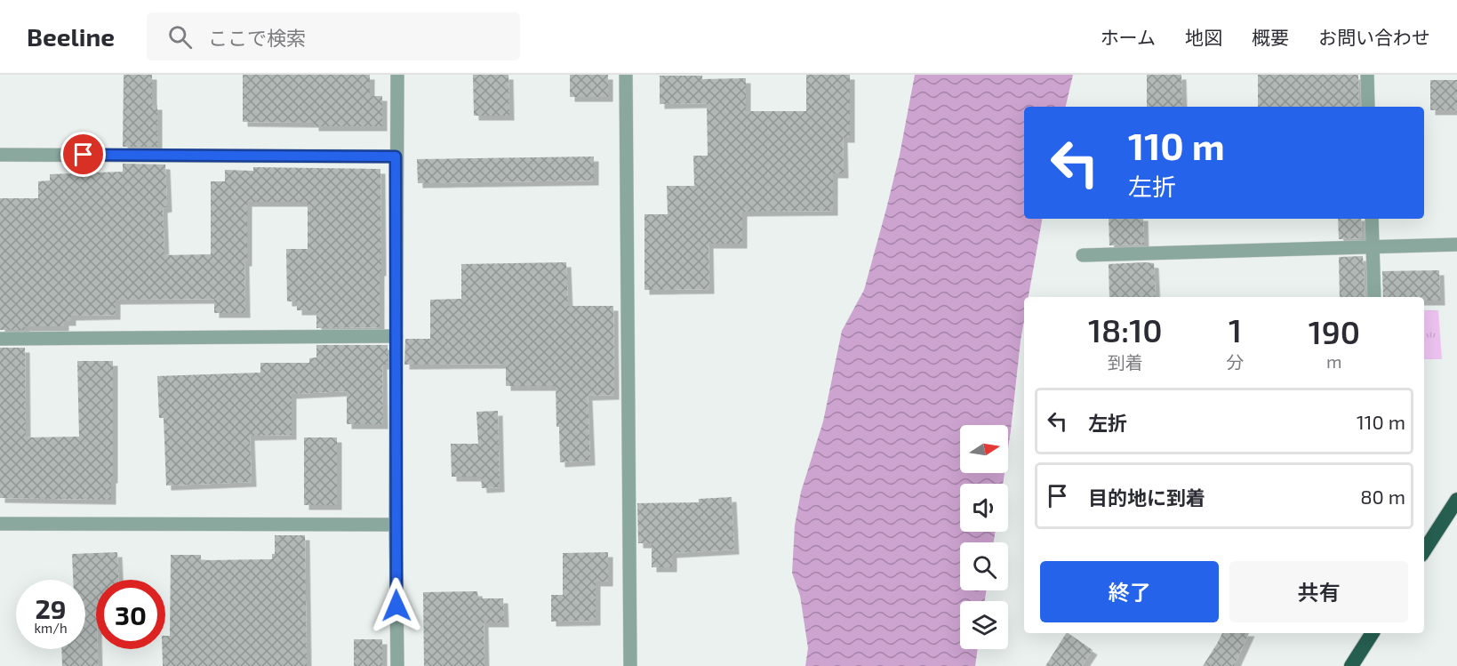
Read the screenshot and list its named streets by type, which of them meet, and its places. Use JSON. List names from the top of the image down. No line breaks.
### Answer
{"north":"right","page":{"header":"Beeline","search":"ここで検索","nav":["ホーム","地図","概要","お問い合わせ"],"turn":["110 m","左折"],"eta":["18:10","到着","1","分","190","m"],"list":[{"name":"左折","value":"110 m"},{"name":"目的地に到着","value":"80 m"}],"buttons":["終了","共有"],"speed":"29 km/h","limit":"30"}}
